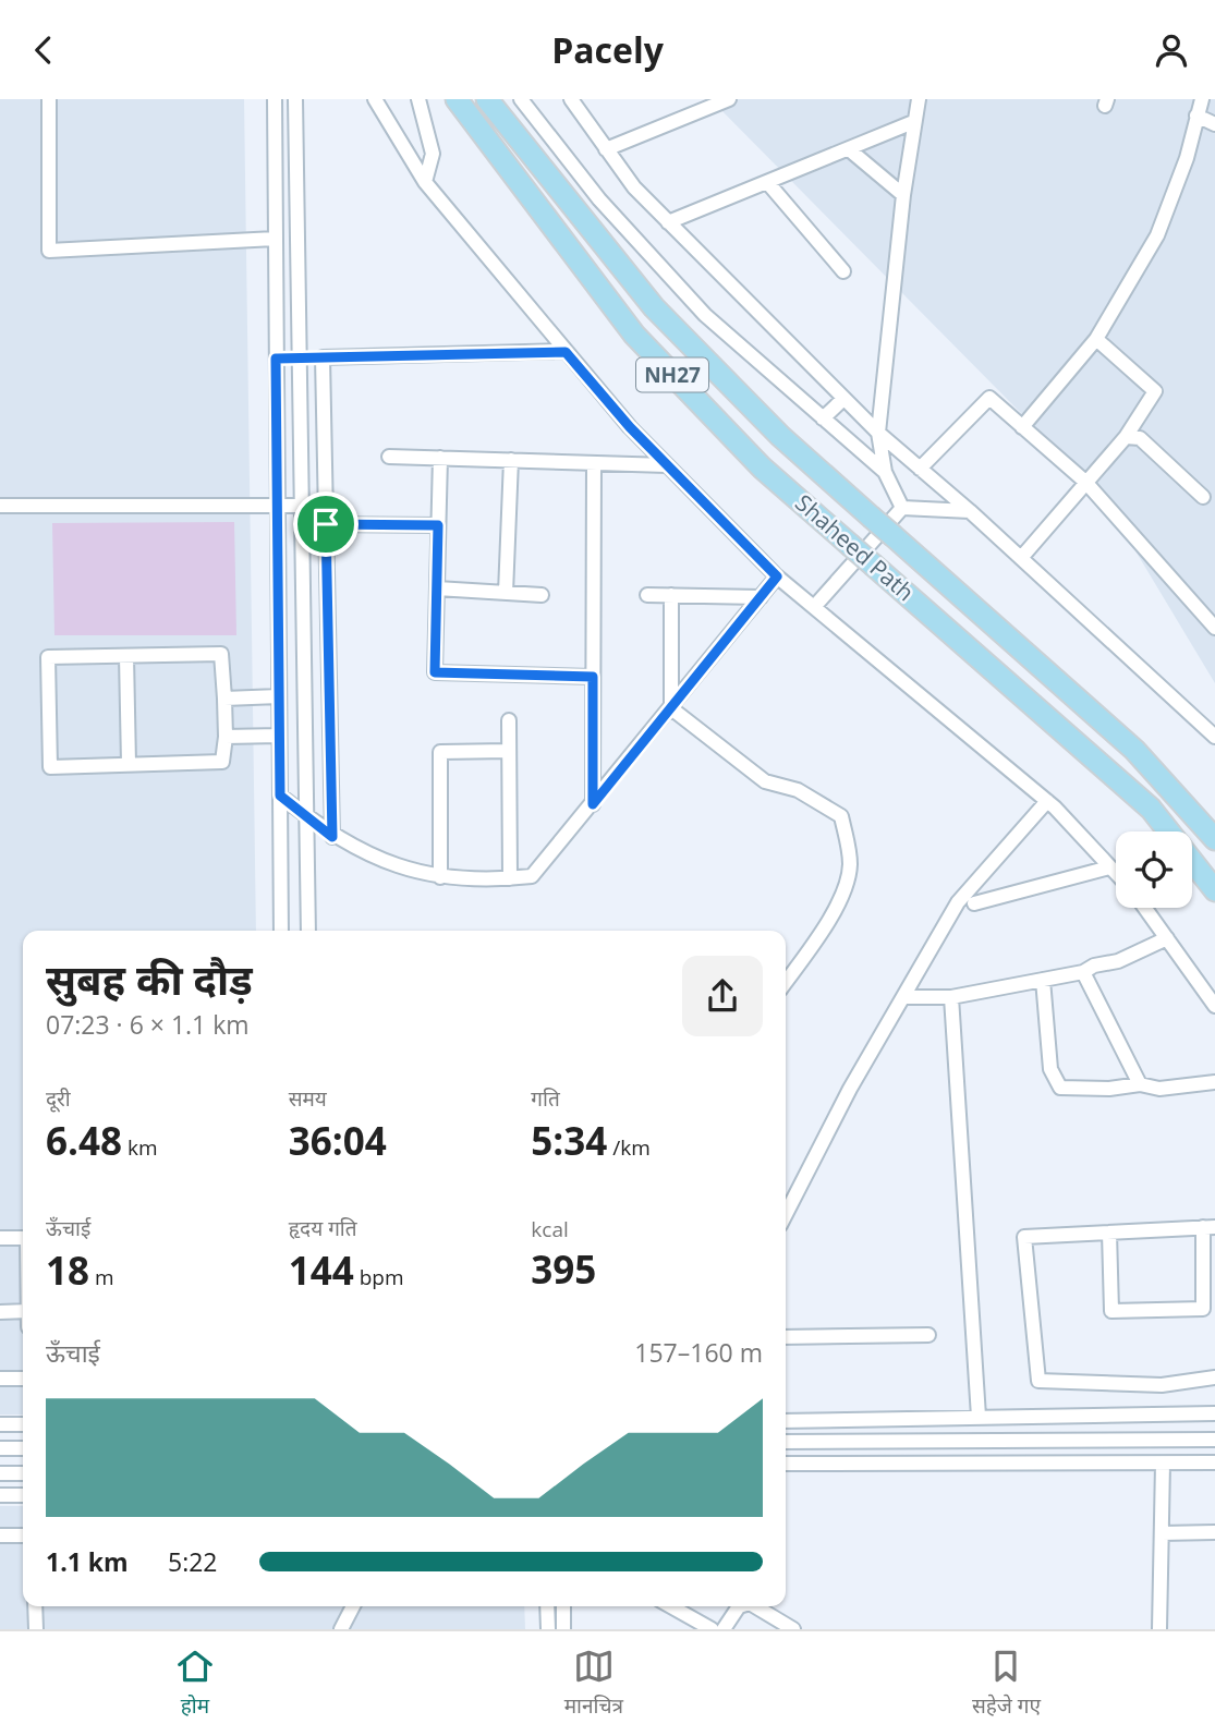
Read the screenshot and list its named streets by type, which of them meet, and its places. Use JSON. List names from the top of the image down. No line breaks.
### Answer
{"streets":{"highway":["NH27","Shaheed Path"]},"page":{"header":"Pacely","heading":["सुबह की दौड़","07:23 · 6 × 1.1 km"],"stats":[["दूरी","6.48 km"],["समय","36:04"],["गति","5:34 /km"],["ऊँचाई","18 m"],["हृदय गति","144 bpm"],["kcal","395"]],"chart":["ऊँचाई","157–160 m"],"list":[{"name":"1.1 km","note":"5:22"}],"tabs":["होम","मानचित्र","सहेजे गए"]}}
